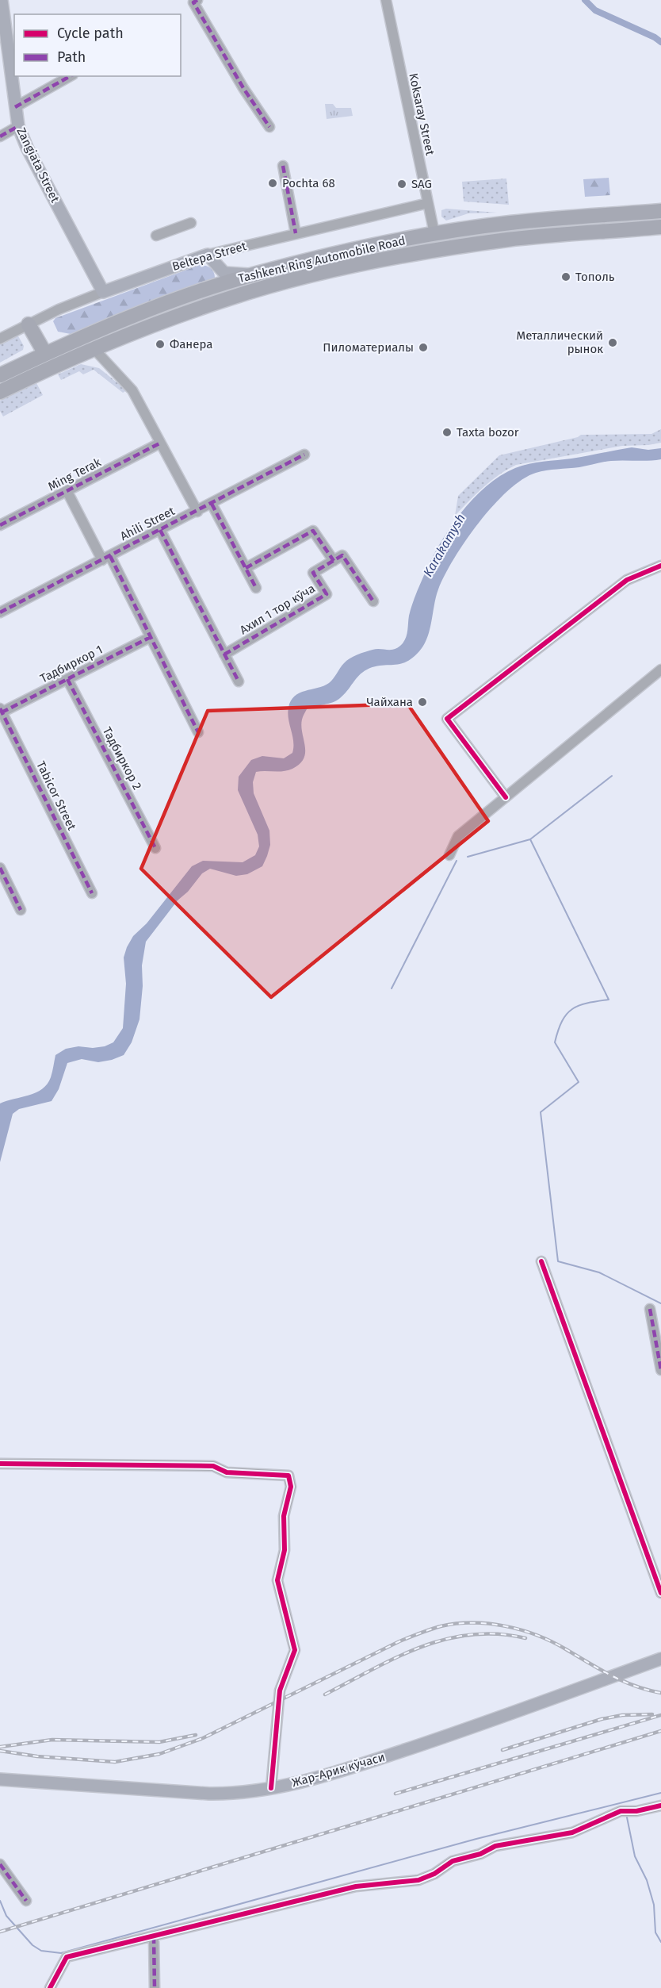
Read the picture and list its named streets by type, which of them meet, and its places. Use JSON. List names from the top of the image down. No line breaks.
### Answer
{"streets":{"highway":["Tashkent Ring Automobile Road"],"main road":["Zangiata Street","Beltepa Street","Жар-Арик кўчаси"],"street":["Koksaray Street","Ming Terak","Ahili Street","Ахил 1 тор кўча","Тадбиркор 1","Тадбиркор 2","Tabicor Street"]},"crossings":[["Koksaray Street","Beltepa Street"],["Koksaray Street","Tashkent Ring Automobile Road"],["Zangiata Street","Beltepa Street"],["Тадбиркор 1","Тадбиркор 2"],["Тадбиркор 1","Tabicor Street"]],"water":["Karakamysh"],"places":["Pochta 68","SAG","Тополь","Металлический рынок","Фанера","Пиломатериалы","Taxta bozor","Чайхана"],"legend":["Cycle path","Path"]}
